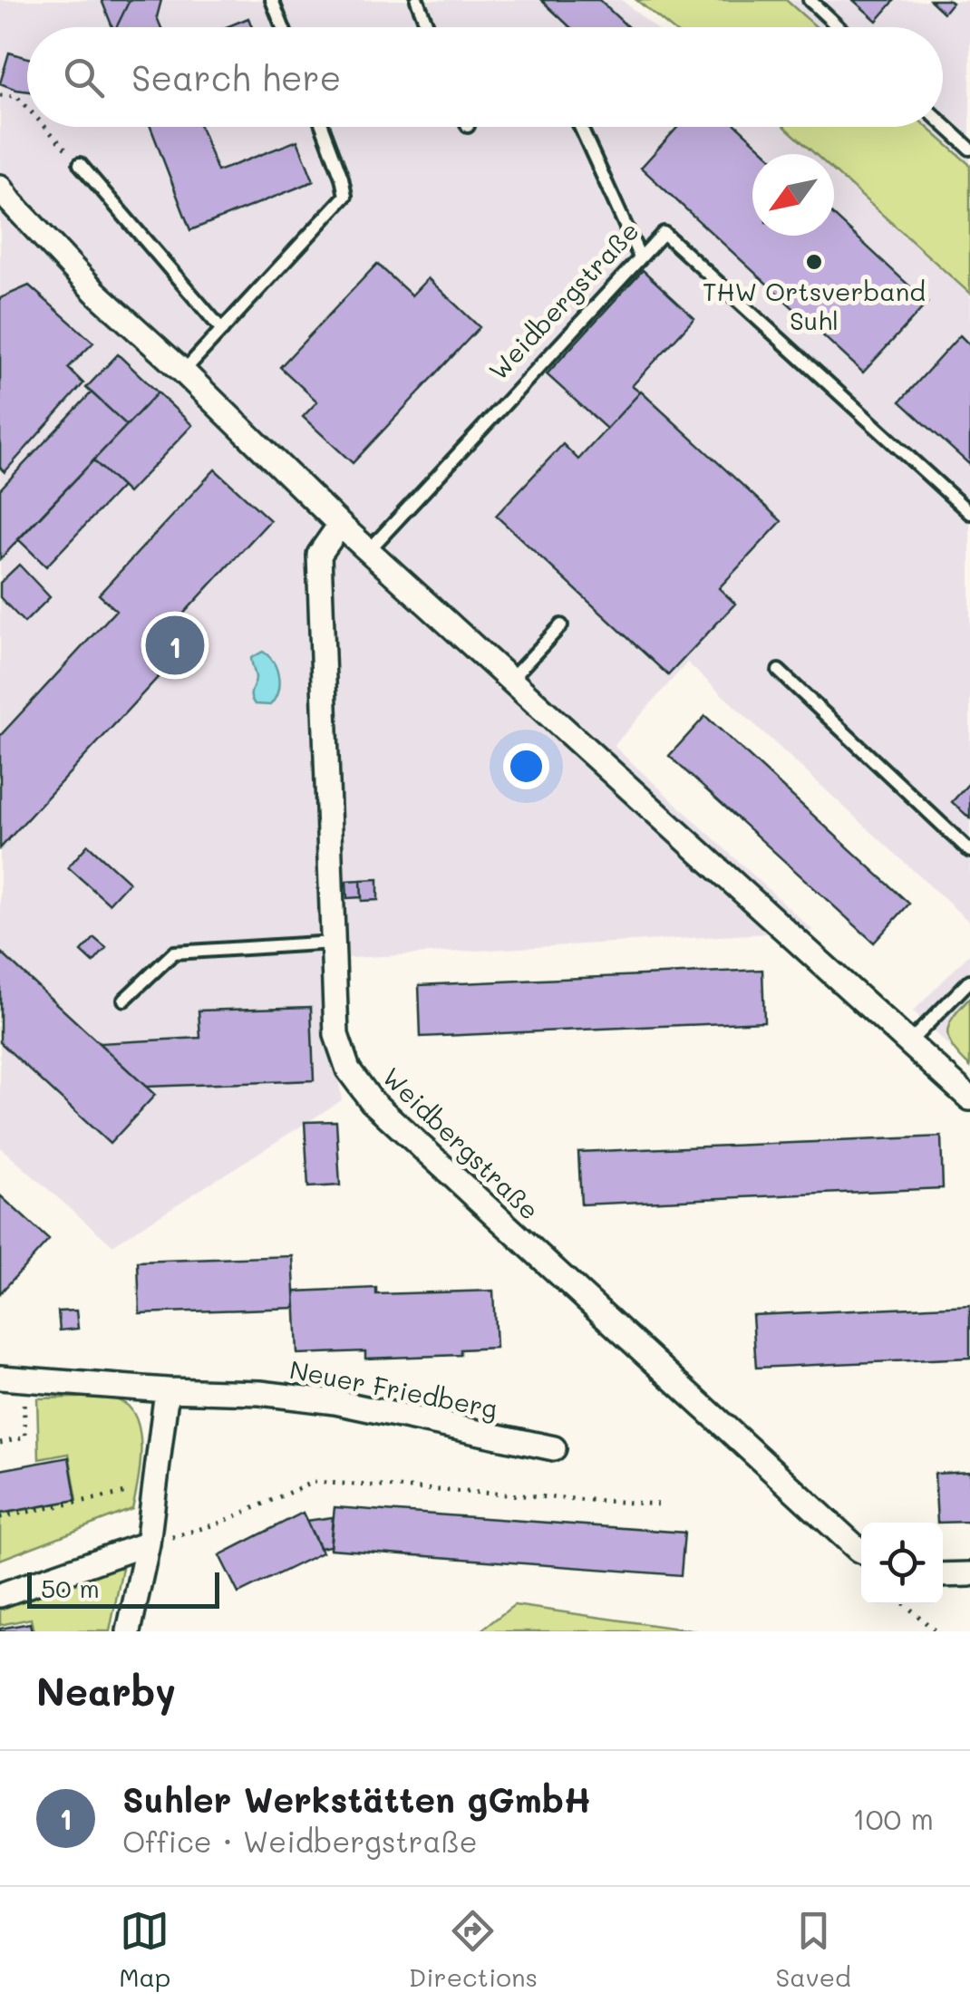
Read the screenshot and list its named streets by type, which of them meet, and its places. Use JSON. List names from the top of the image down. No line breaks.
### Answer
{"streets":{"street":["Weidbergstraße","Neuer Friedberg"]},"places":["THW Ortsverband Suhl"],"scale_bar":"50 m","north":"bottom left","page":{"search":"Search here","pins":"1","scale":"50 m","heading":"Nearby","list":[{"mark":"1","name":"Suhler Werkstätten gGmbH","note":"Office · Weidbergstraße","value":"100 m"}],"nav":["Map","Directions","Saved"]}}
